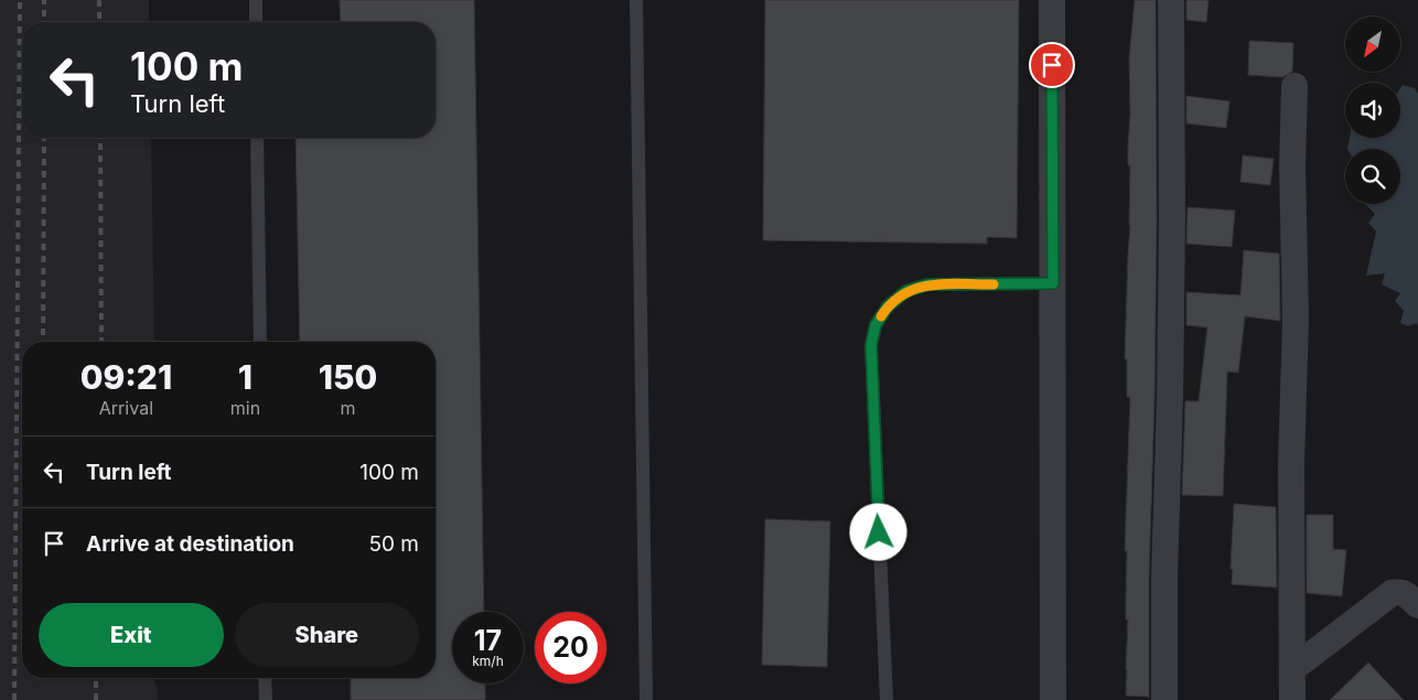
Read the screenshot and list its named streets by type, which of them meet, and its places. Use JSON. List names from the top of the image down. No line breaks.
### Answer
{"north":"bottom left","page":{"turn":["100 m","Turn left"],"eta":["09:21","Arrival","1","min","150","m"],"list":[{"name":"Turn left","value":"100 m"},{"name":"Arrive at destination","value":"50 m"}],"buttons":["Exit","Share"],"speed":"17 km/h","limit":"20"}}
